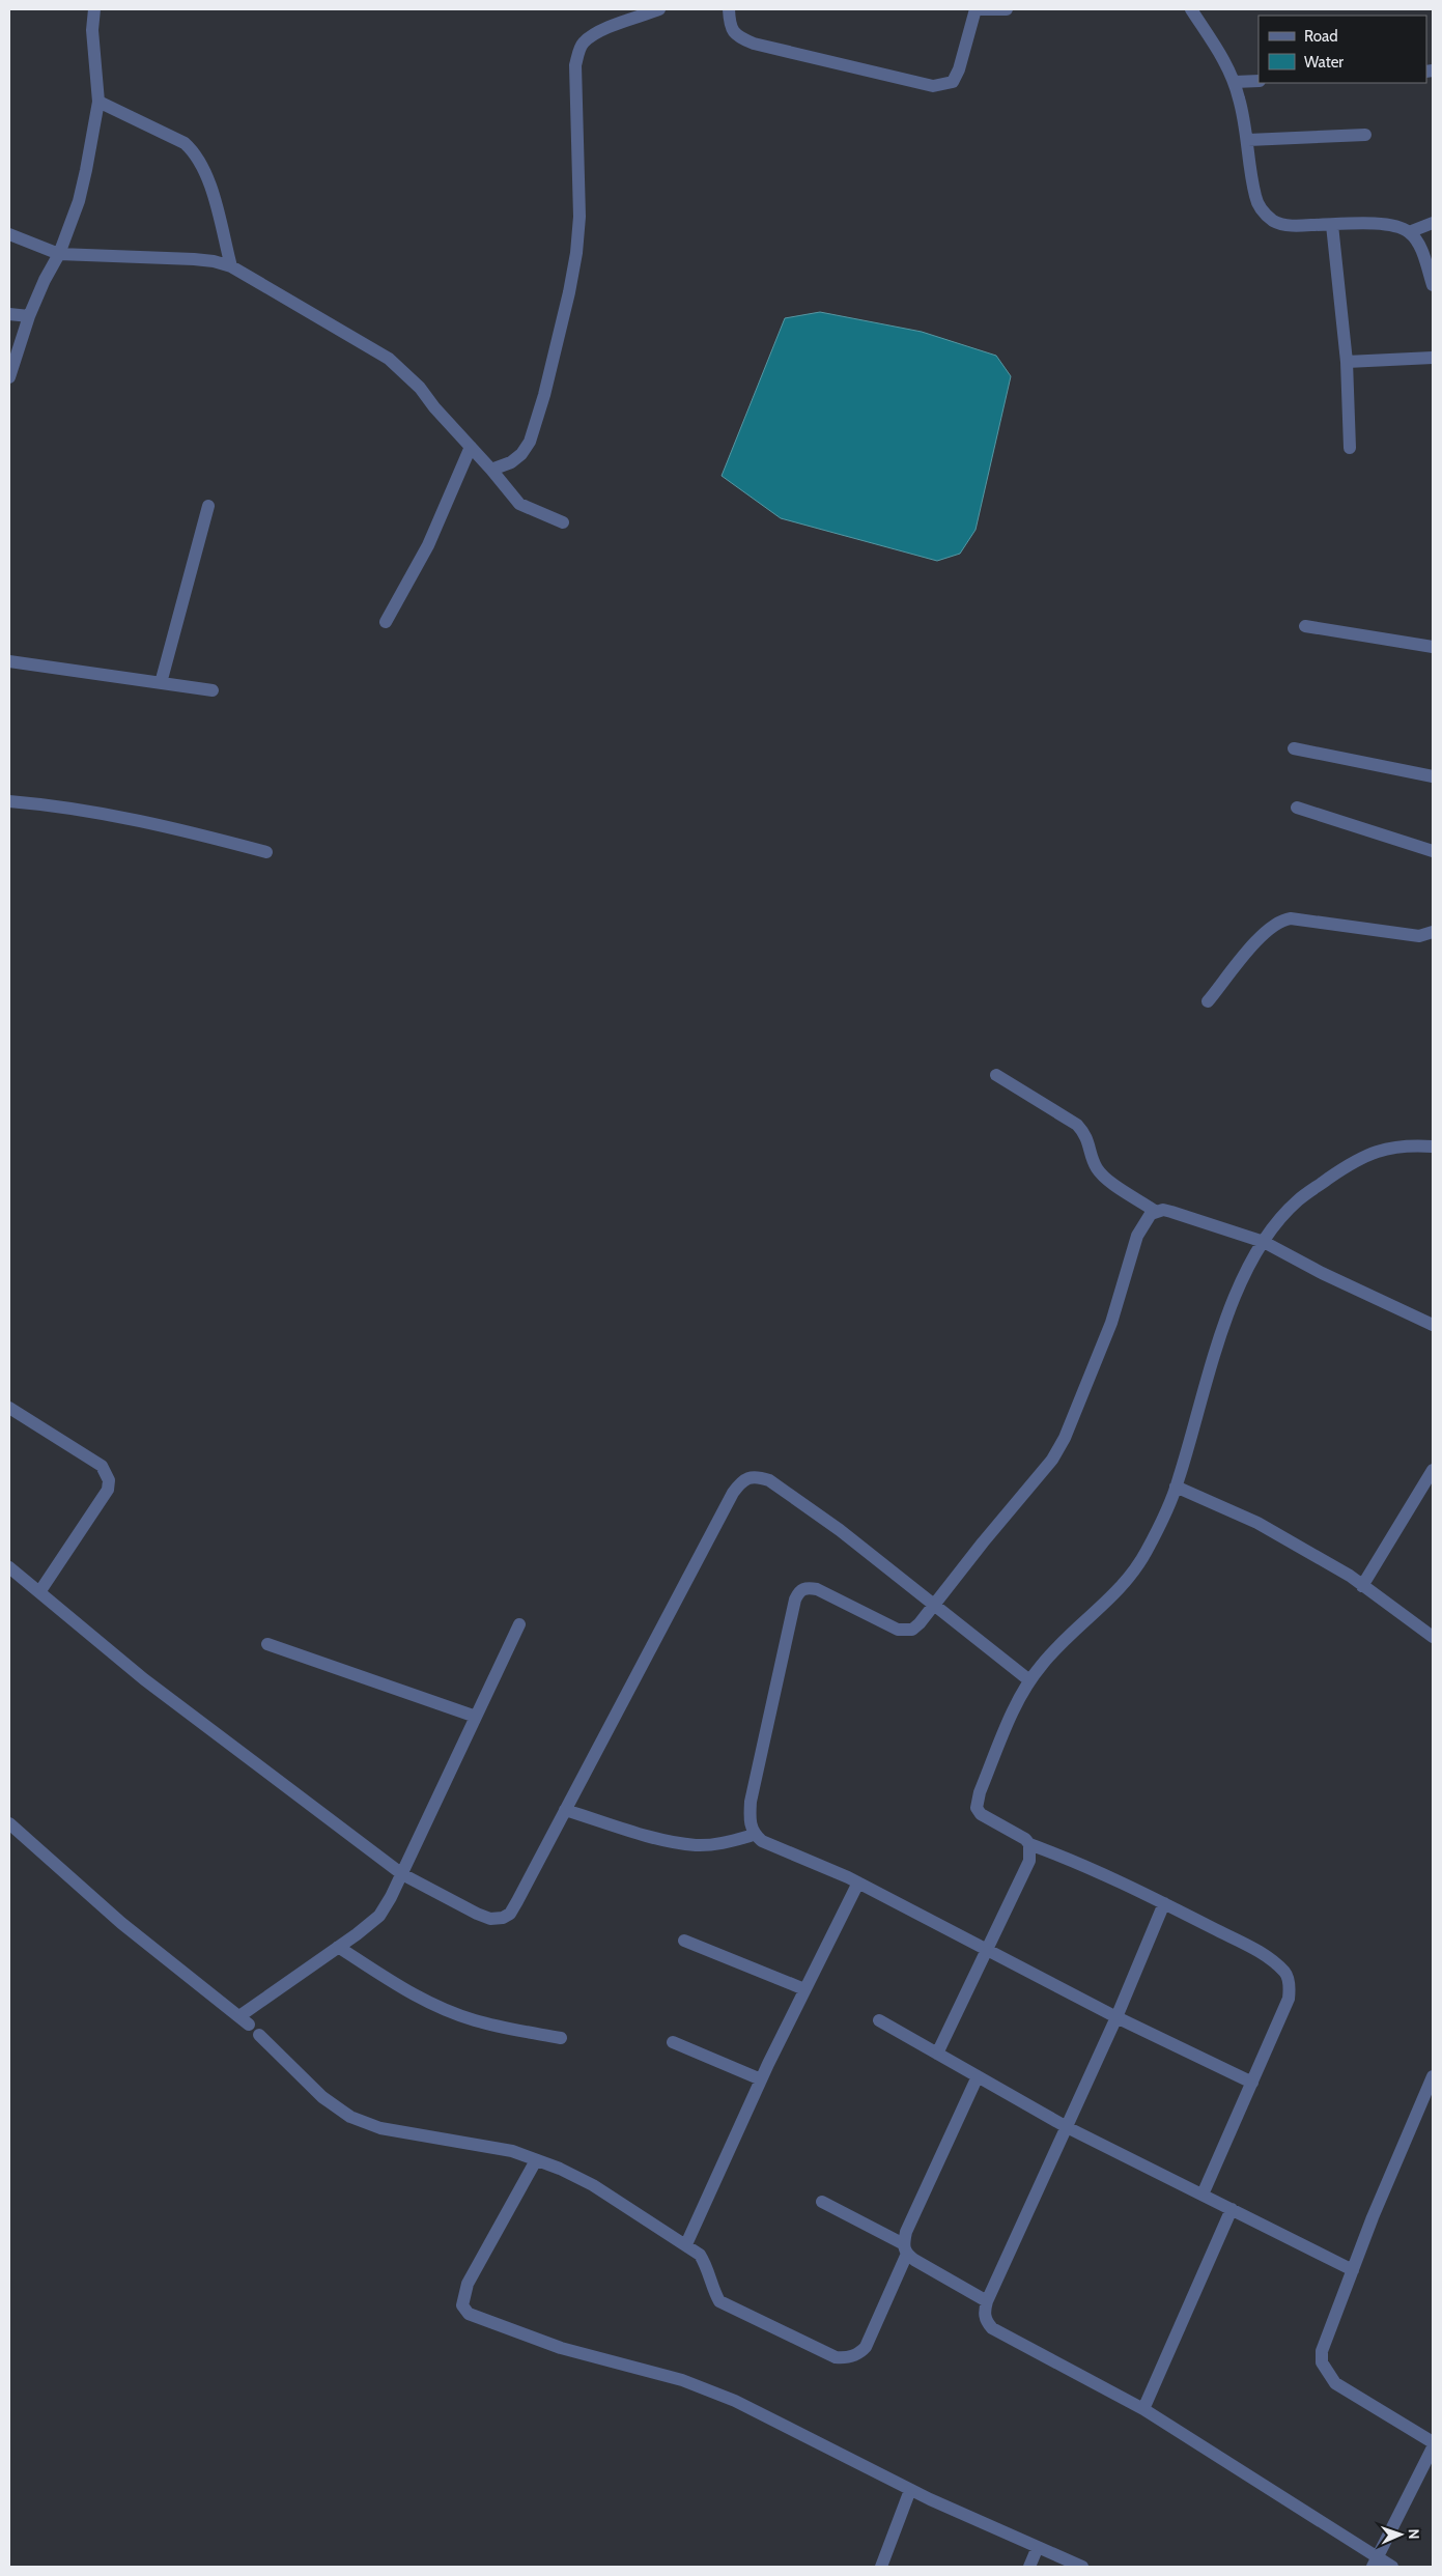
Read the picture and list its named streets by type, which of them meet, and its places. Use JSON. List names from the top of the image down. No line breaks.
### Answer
{"legend":["Road","Water"],"north":"right"}
